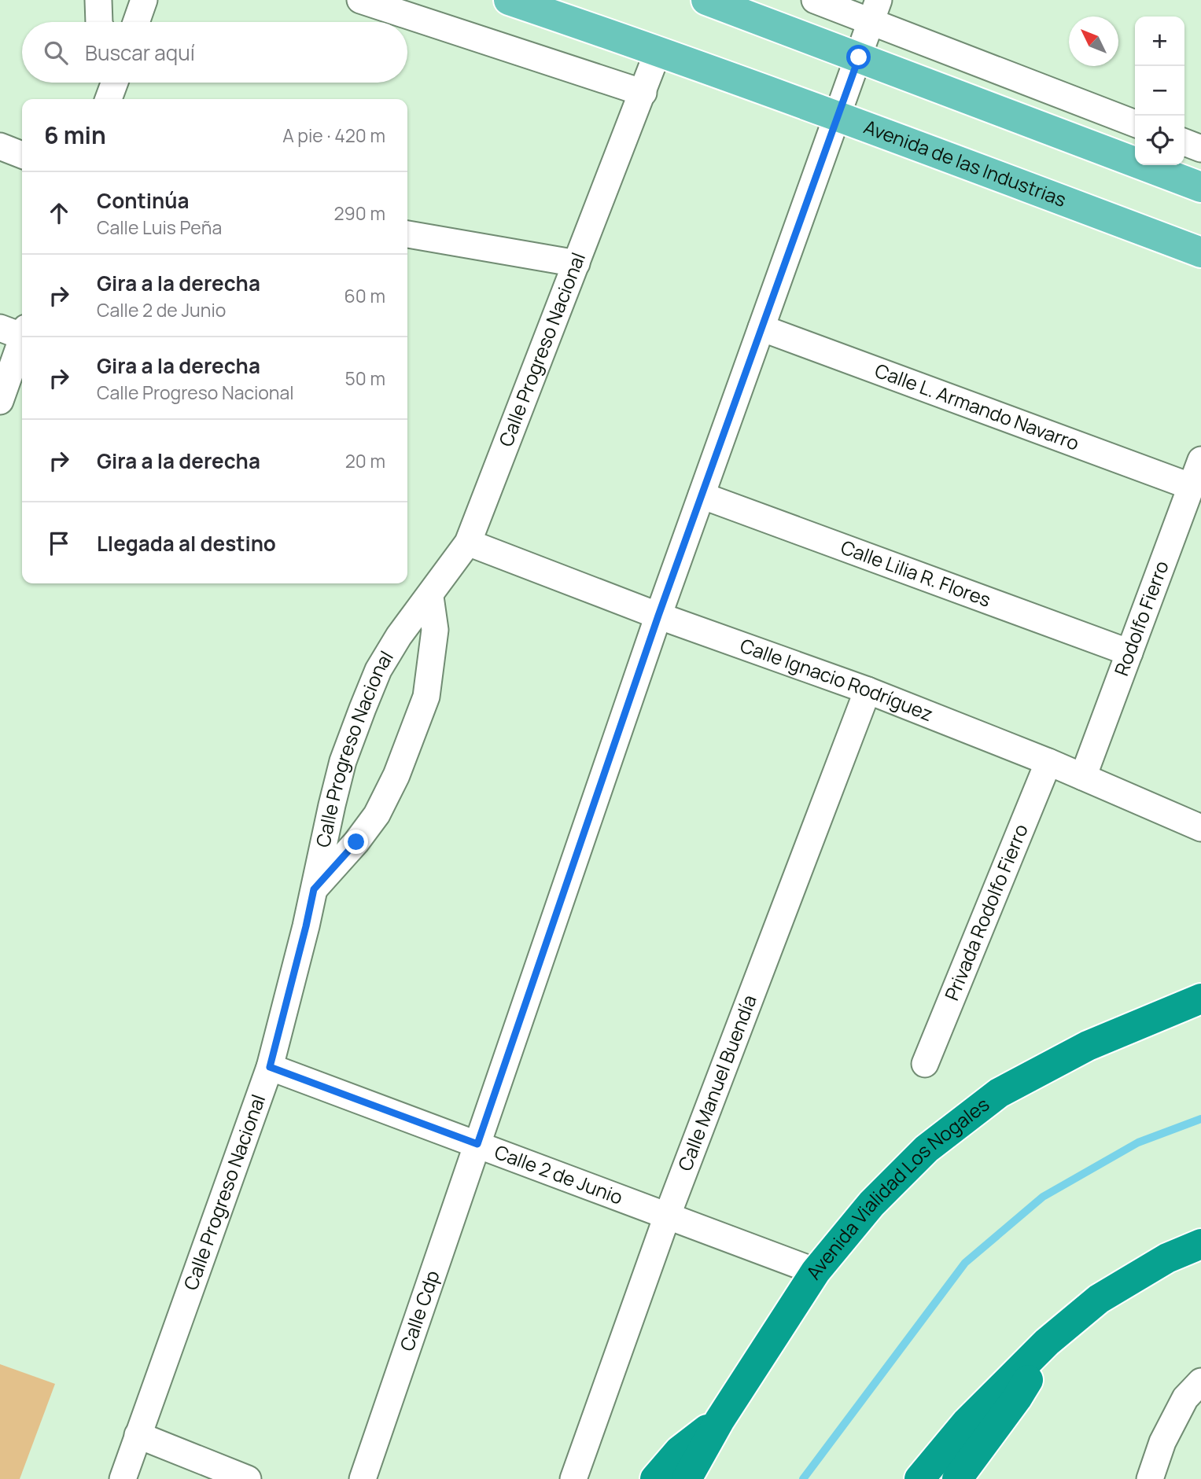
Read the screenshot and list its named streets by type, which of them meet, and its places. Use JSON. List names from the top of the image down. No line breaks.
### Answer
{"streets":{"highway":["Avenida Vialidad Los Nogales"],"main road":["Avenida de las Industrias"],"street":["Calle Progreso Nacional","Calle L. Armando Navarro","Calle Lilia R. Flores","Rodolfo Fierro","Calle Ignacio Rodríguez","Privada Rodolfo Fierro","Calle Manuel Buendía","Calle 2 de Junio","Calle Cdp"]},"crossings":[["Avenida de las Industrias","Calle Progreso Nacional"],["Avenida de las Industrias","Calle Cdp"],["Calle Progreso Nacional","Calle Ignacio Rodríguez"],["Calle Progreso Nacional","Calle 2 de Junio"],["Calle L. Armando Navarro","Rodolfo Fierro"],["Calle L. Armando Navarro","Calle Cdp"],["Calle Lilia R. Flores","Rodolfo Fierro"],["Calle Lilia R. Flores","Calle Cdp"],["Rodolfo Fierro","Calle Ignacio Rodríguez"],["Calle Ignacio Rodríguez","Privada Rodolfo Fierro"],["Calle Ignacio Rodríguez","Calle Manuel Buendía"],["Calle Ignacio Rodríguez","Calle Cdp"],["Calle Manuel Buendía","Calle 2 de Junio"],["Calle 2 de Junio","Avenida Vialidad Los Nogales"],["Calle 2 de Junio","Calle Cdp"]],"north":"top left","page":{"map_buttons":["+","−"],"search":"Buscar aquí","heading":["6 min","A pie · 420 m"],"list":[["Continúa","Calle Luis Peña","290 m"],["Gira a la derecha","Calle 2 de Junio","60 m"],["Gira a la derecha","Calle Progreso Nacional","50 m"],["Gira a la derecha","20 m"],"Llegada al destino"]}}
